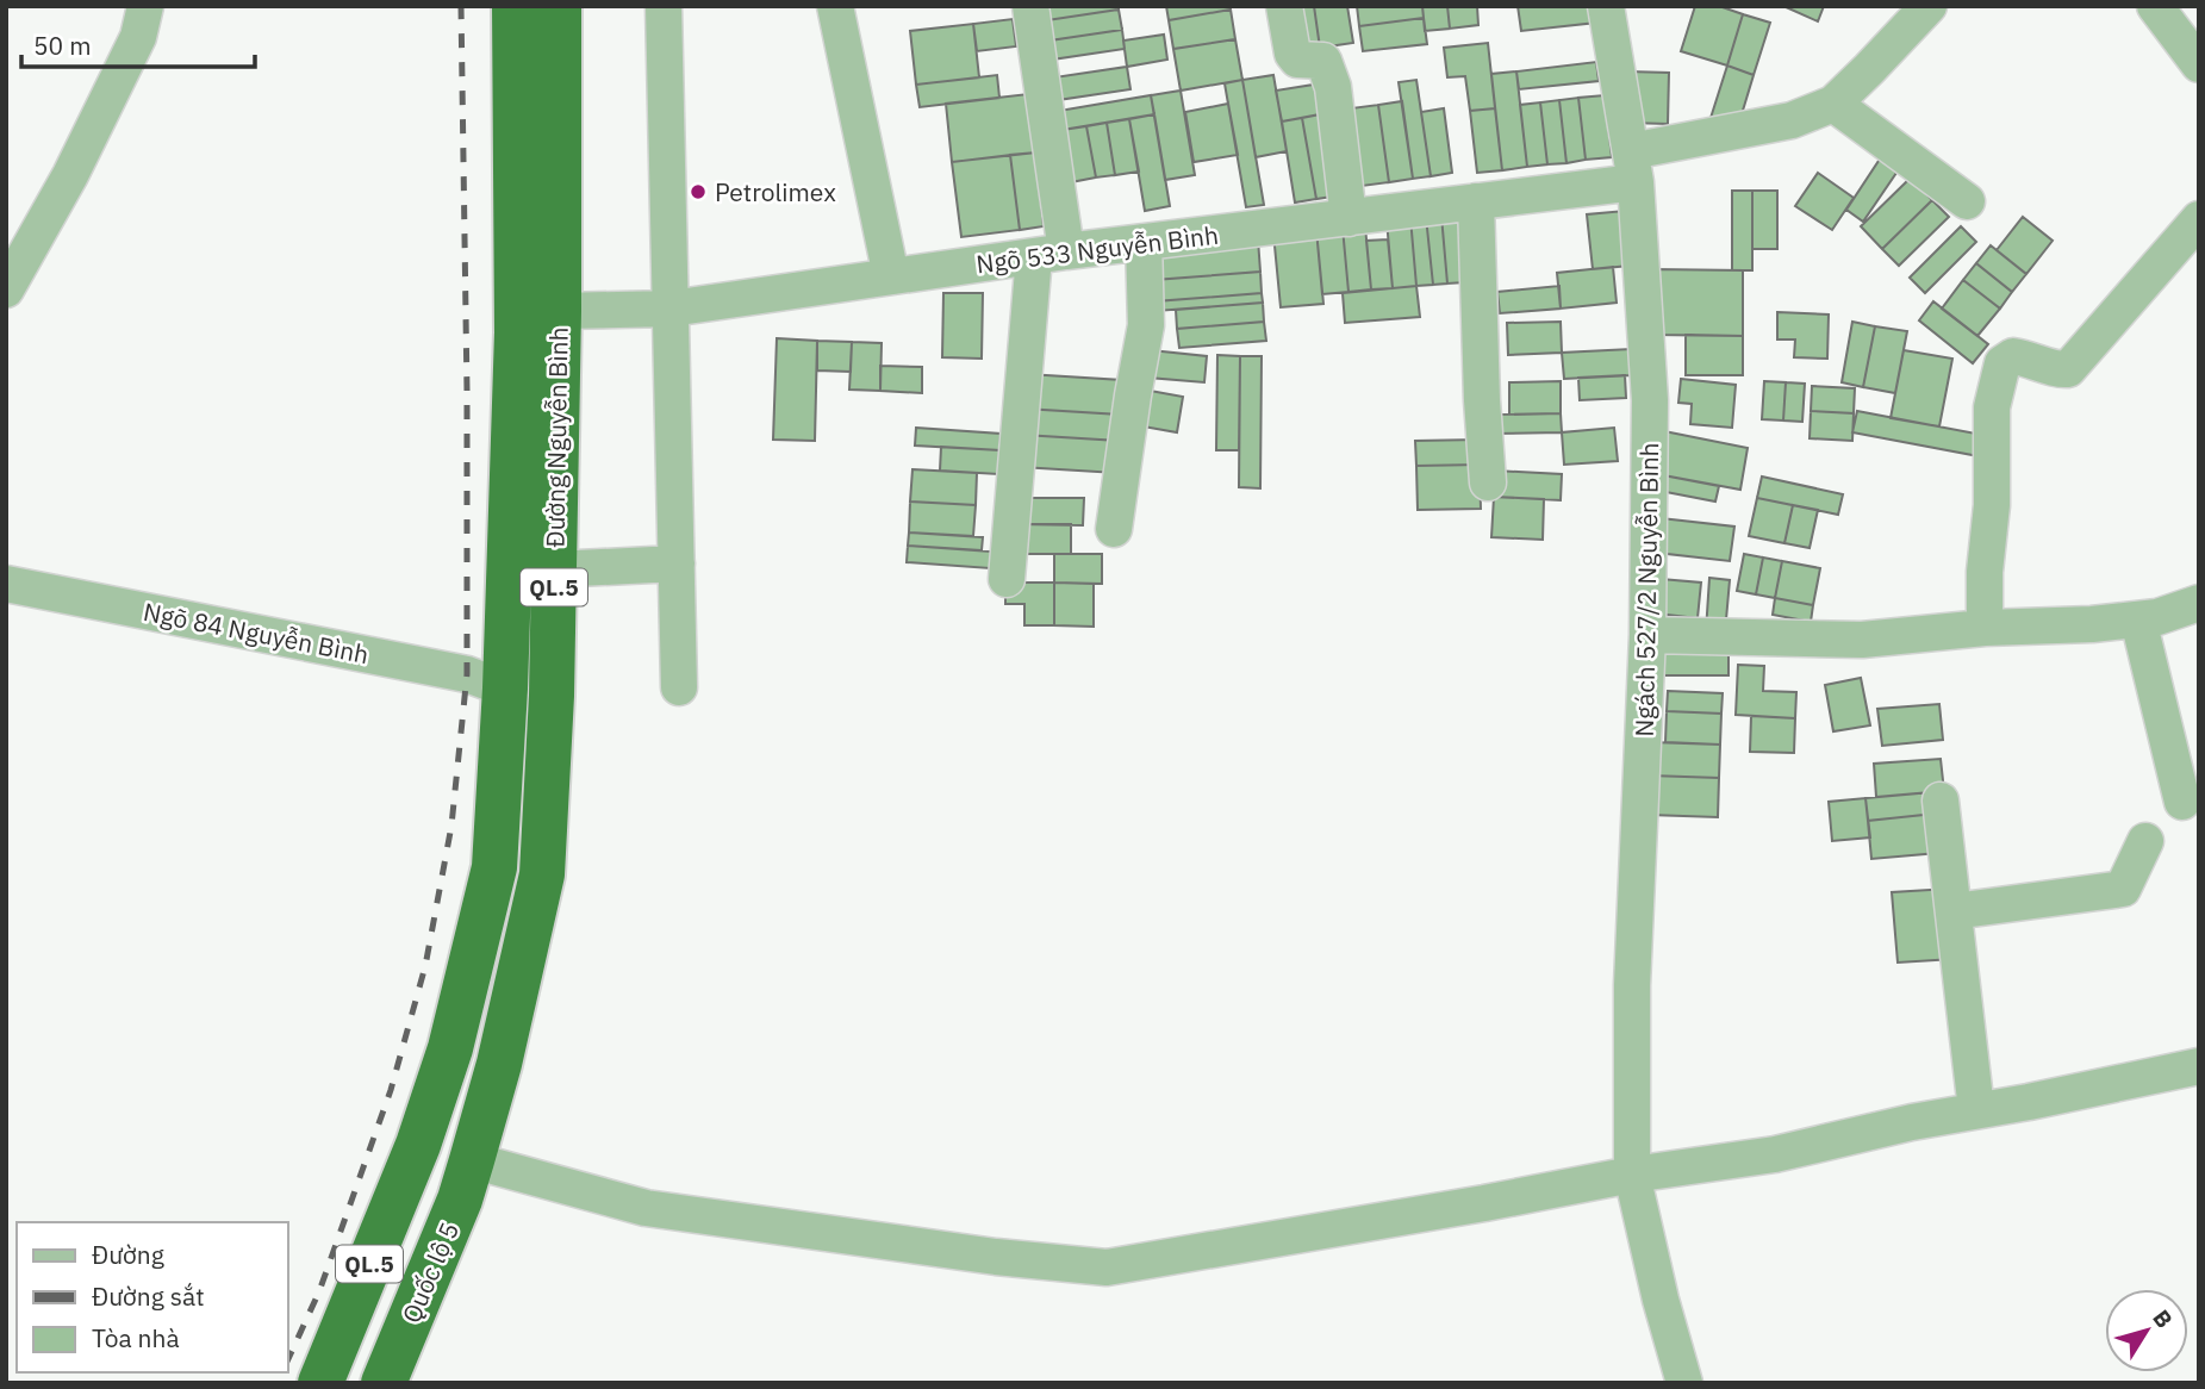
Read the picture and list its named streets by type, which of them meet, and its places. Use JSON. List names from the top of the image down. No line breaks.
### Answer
{"streets":{"highway":["Đường Nguyễn Bình","QL.5","Quốc lộ 5"],"street":["Ngõ 533 Nguyễn Bình","Ngách 527/2 Nguyễn Bình","Ngõ 84 Nguyễn Bình"]},"crossings":[["Ngõ 533 Nguyễn Bình","Đường Nguyễn Bình"],["Ngõ 533 Nguyễn Bình","Ngách 527/2 Nguyễn Bình"],["Đường Nguyễn Bình","Ngõ 84 Nguyễn Bình"],["Đường Nguyễn Bình","Quốc lộ 5"]],"places":["Petrolimex"],"legend":["Đường","Đường sắt","Tòa nhà"],"scale_bar":"50 m","north":"top right"}
